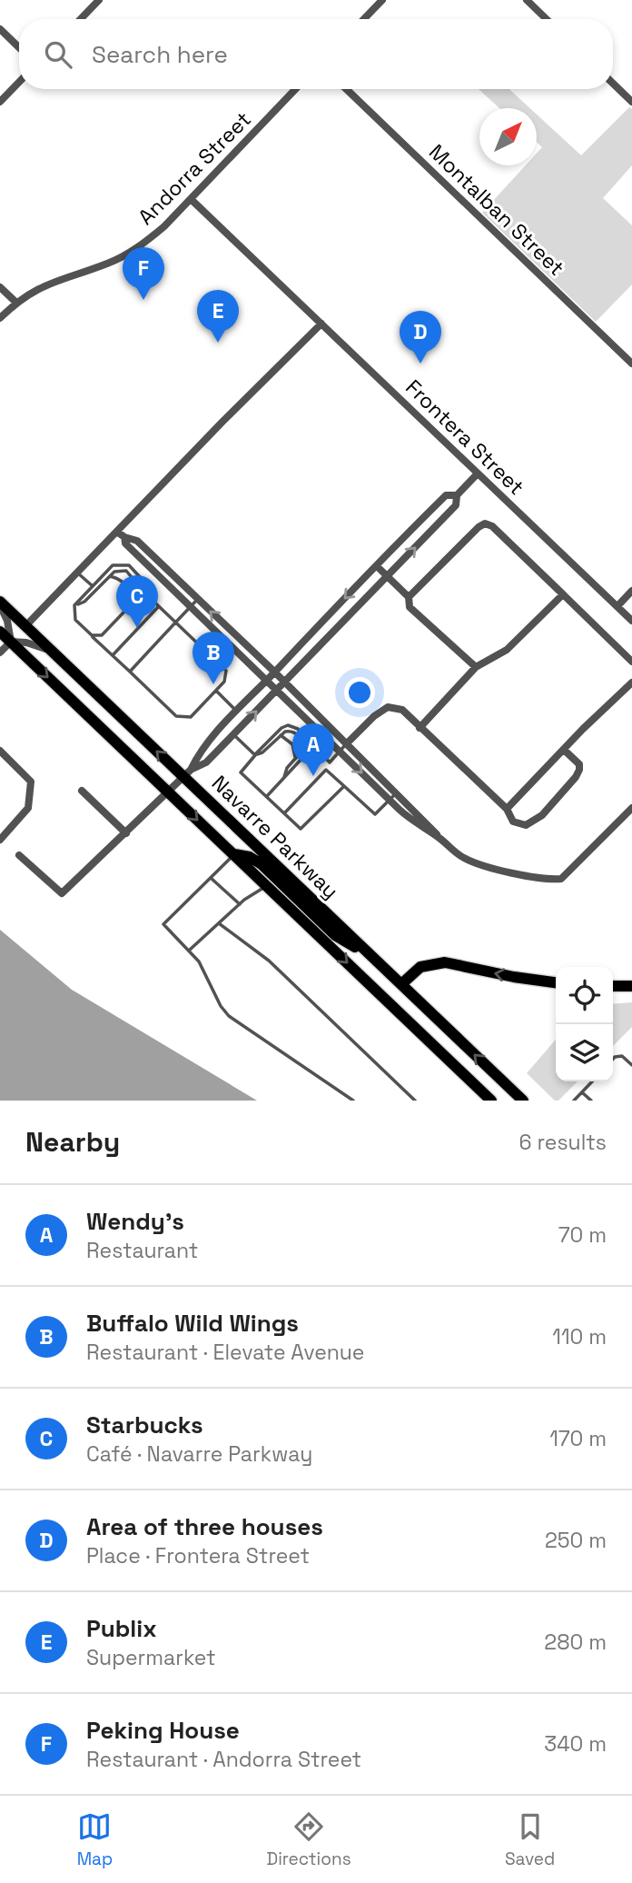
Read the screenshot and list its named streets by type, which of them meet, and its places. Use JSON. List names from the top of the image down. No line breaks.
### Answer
{"streets":{"highway":["Navarre Parkway"],"street":["Andorra Street","Montalban Street","Frontera Street"]},"crossings":[["Andorra Street","Frontera Street"]],"north":"top right","page":{"search":"Search here","pins":["F","E","D","C","B","A"],"heading":["Nearby","6 results"],"list":[{"mark":"A","name":"Wendy's","note":"Restaurant","value":"70 m"},{"mark":"B","name":"Buffalo Wild Wings","note":"Restaurant · Elevate Avenue","value":"110 m"},{"mark":"C","name":"Starbucks","note":"Café · Navarre Parkway","value":"170 m"},{"mark":"D","name":"Area of three houses","note":"Place · Frontera Street","value":"250 m"},{"mark":"E","name":"Publix","note":"Supermarket","value":"280 m"},{"mark":"F","name":"Peking House","note":"Restaurant · Andorra Street","value":"340 m"}],"nav":["Map","Directions","Saved"]}}
